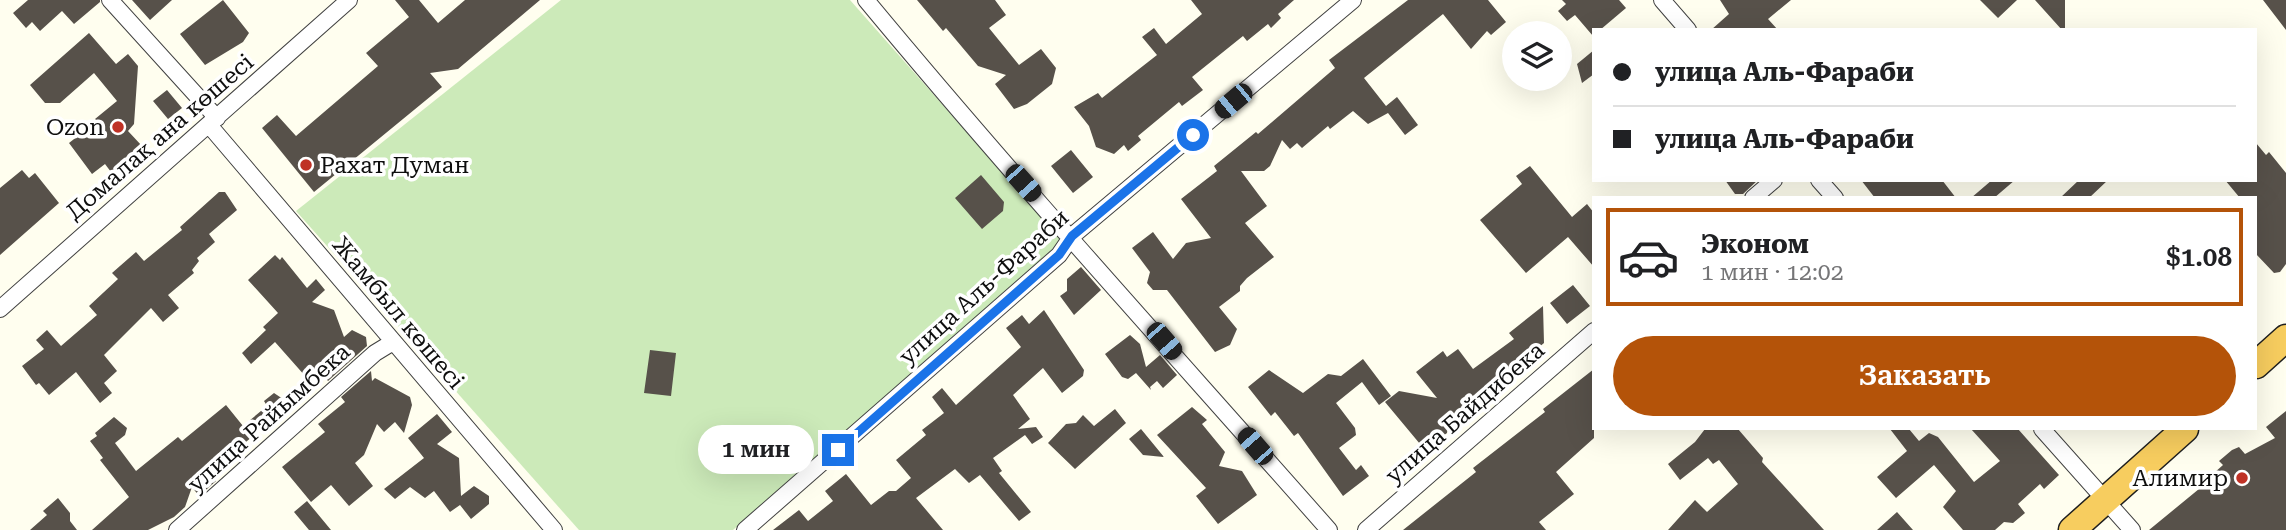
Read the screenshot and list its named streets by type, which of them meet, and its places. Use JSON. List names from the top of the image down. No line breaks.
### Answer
{"streets":{"street":["Домалақ ана көшесі","улица Аль-Фараби","Жамбыл көшесі","улица Байдибека","улица Райымбека"]},"crossings":[["Домалақ ана көшесі","Жамбыл көшесі"],["Жамбыл көшесі","улица Райымбека"]],"places":["Ozon","Рахат Думан","Алимир"],"page":{"banner":["улица Аль-Фараби","улица Аль-Фараби"],"list":[{"name":"Эконом","note":"1 мин · 12:02","value":"$1.08"}],"buttons":"Заказать","bubble":"1 мин"}}
